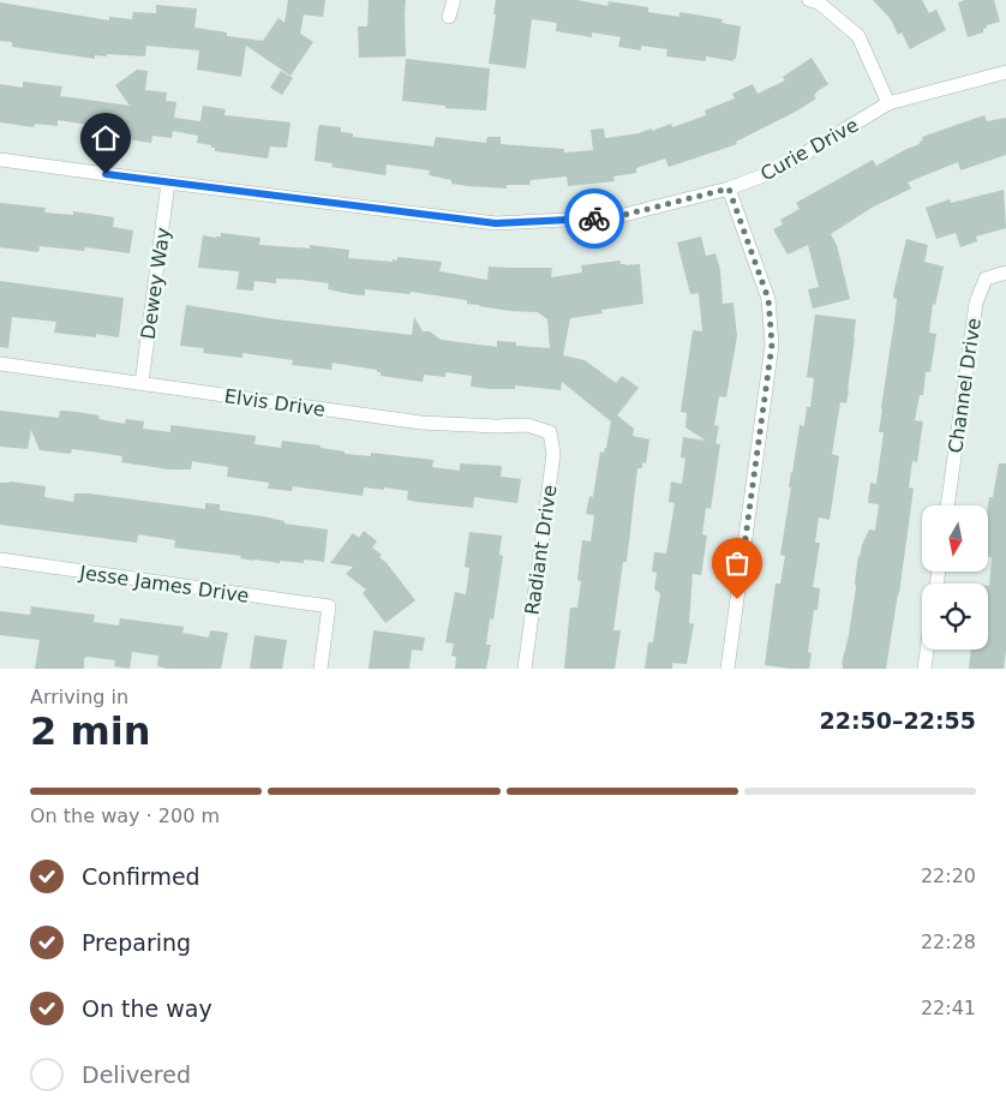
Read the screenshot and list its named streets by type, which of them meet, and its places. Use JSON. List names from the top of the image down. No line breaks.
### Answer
{"streets":{"street":["Curie Drive","Dewey Way","Channel Drive","Elvis Drive","Radiant Drive","Jesse James Drive"]},"crossings":[["Curie Drive","Dewey Way"],["Dewey Way","Elvis Drive"],["Elvis Drive","Radiant Drive"]],"north":"bottom","page":{"heading":["2 min","Arriving in","22:50–22:55"],"bar":"On the way · 200 m","list":[["Confirmed","22:20"],["Preparing","22:28"],["On the way","22:41"],"Delivered"]}}
